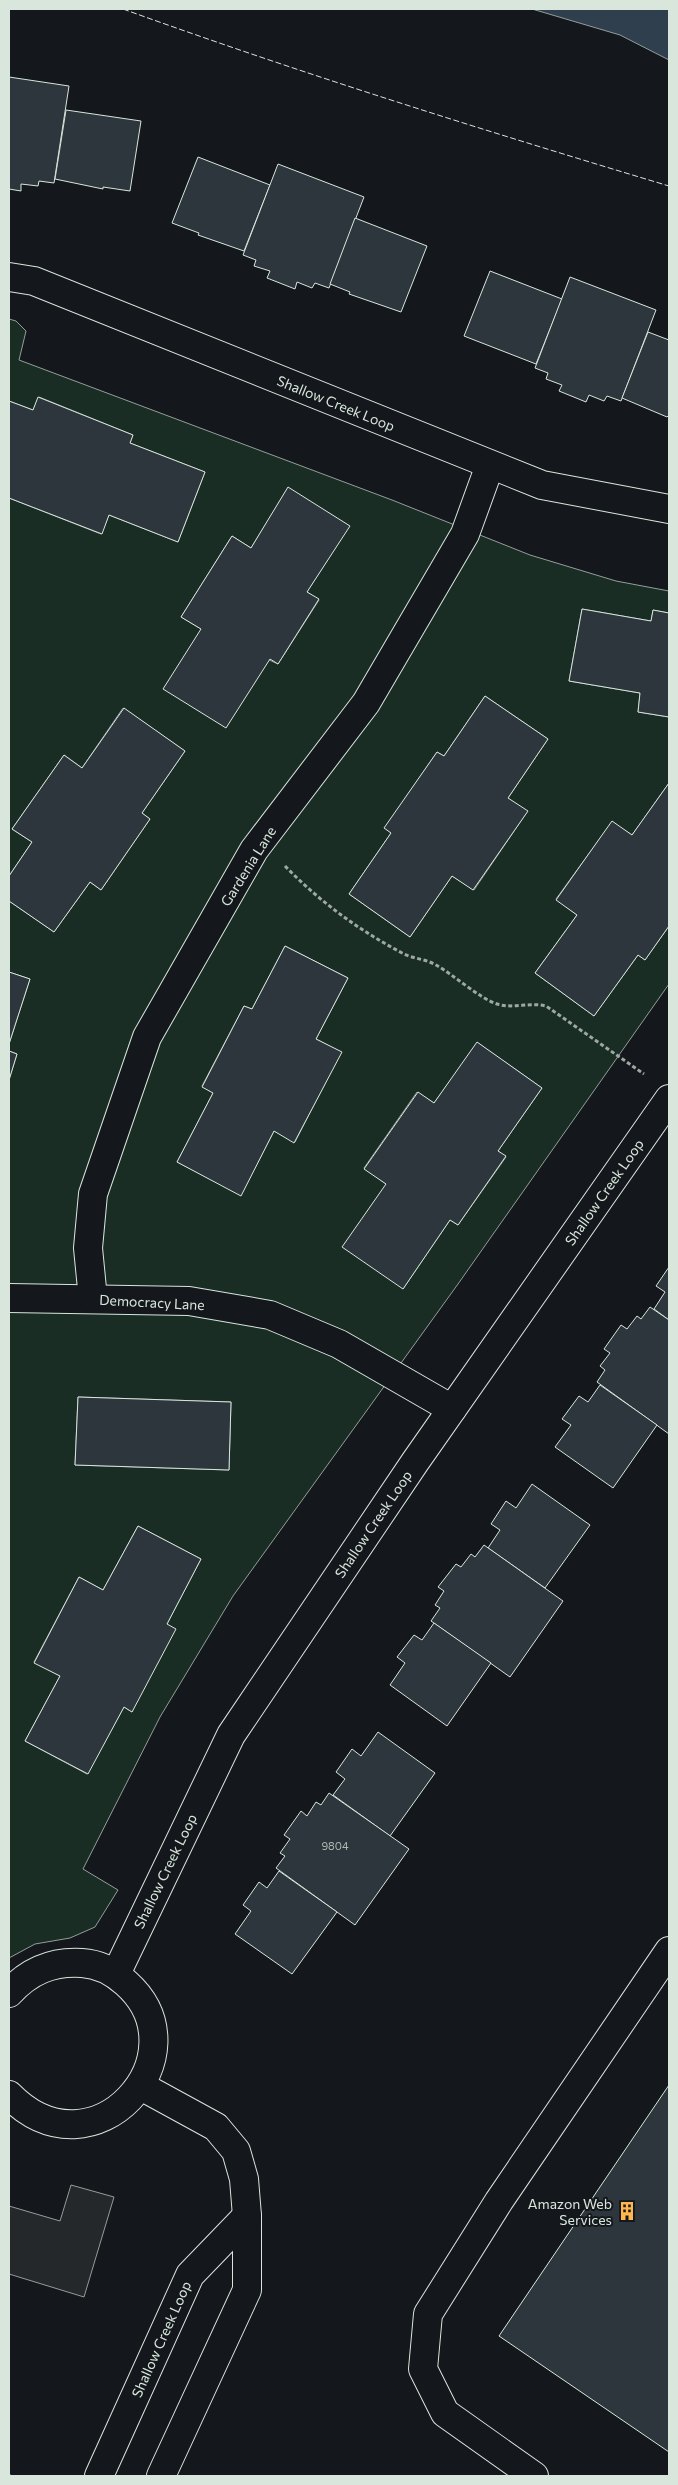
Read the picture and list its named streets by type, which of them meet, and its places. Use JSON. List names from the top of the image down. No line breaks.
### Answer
{"streets":{"street":["Shallow Creek Loop","Gardenia Lane","Democracy Lane"]},"crossings":[["Shallow Creek Loop","Gardenia Lane"],["Shallow Creek Loop","Democracy Lane"],["Gardenia Lane","Democracy Lane"]],"places":{"building":["Amazon Web Services"]},"house_numbers":["9804"]}
